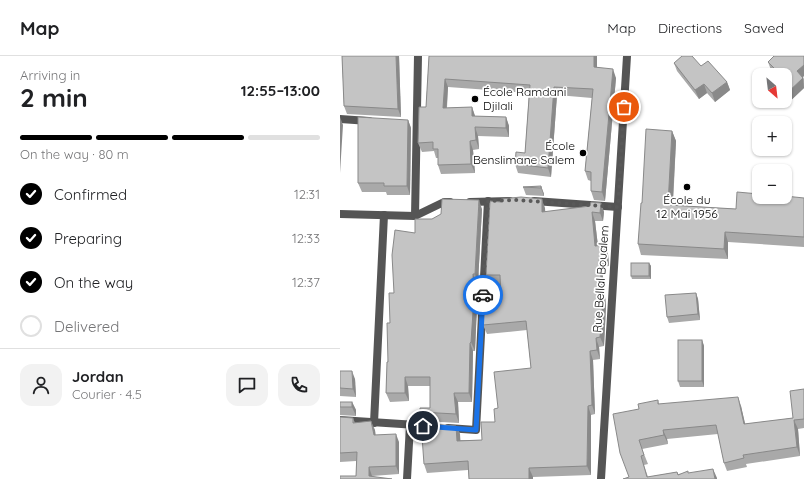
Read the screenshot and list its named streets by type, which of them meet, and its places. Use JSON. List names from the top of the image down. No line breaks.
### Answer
{"streets":{"street":["Rue Bellal Boualem"]},"places":["École Ramdani Djilali","École Benslimane Salem","École du 12 Mai 1956"],"north":"bottom right","page":{"header":"Map","nav":["Map","Directions","Saved"],"heading":["2 min","Arriving in","12:55–13:00"],"panel":["Jordan","Courier · 4.5"],"map_buttons":["+","−"],"bar":"On the way · 80 m","list":[["Confirmed","12:31"],["Preparing","12:33"],["On the way","12:37"],"Delivered"]}}
